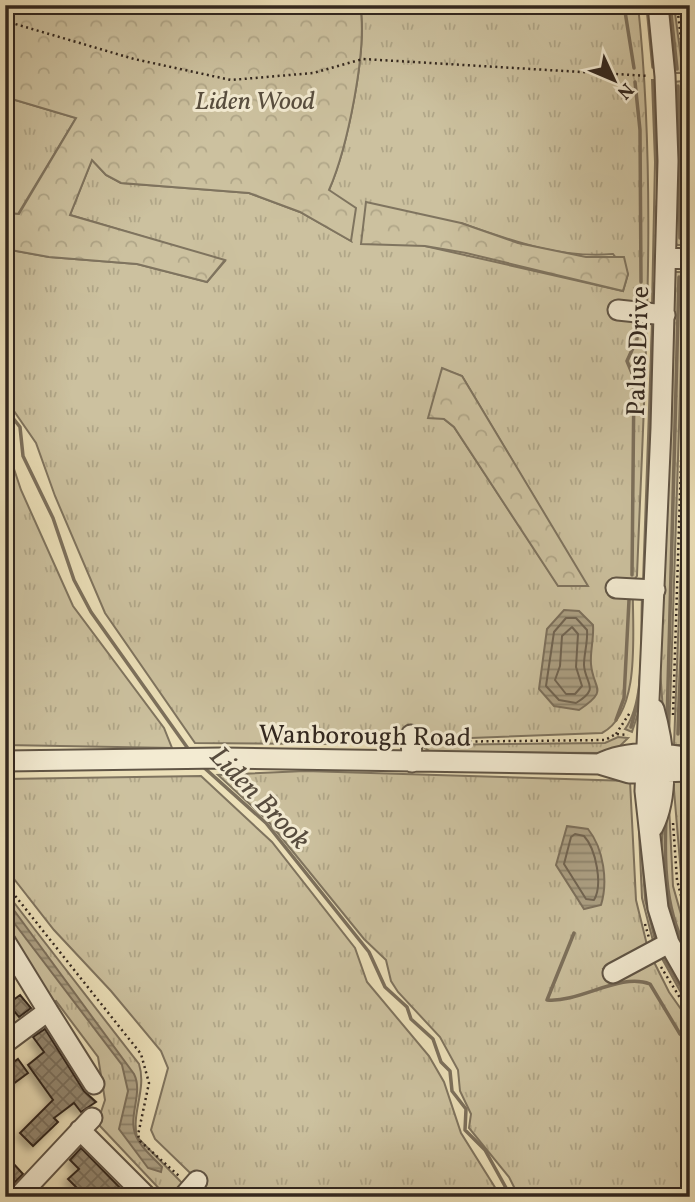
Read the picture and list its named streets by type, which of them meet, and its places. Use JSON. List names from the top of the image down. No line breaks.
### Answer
{"streets":{"street":["Palus Drive","Wanborough Road"]},"crossings":[["Palus Drive","Wanborough Road"]],"water":["Liden Brook"],"parks":["Liden Wood"],"north":"bottom right"}
